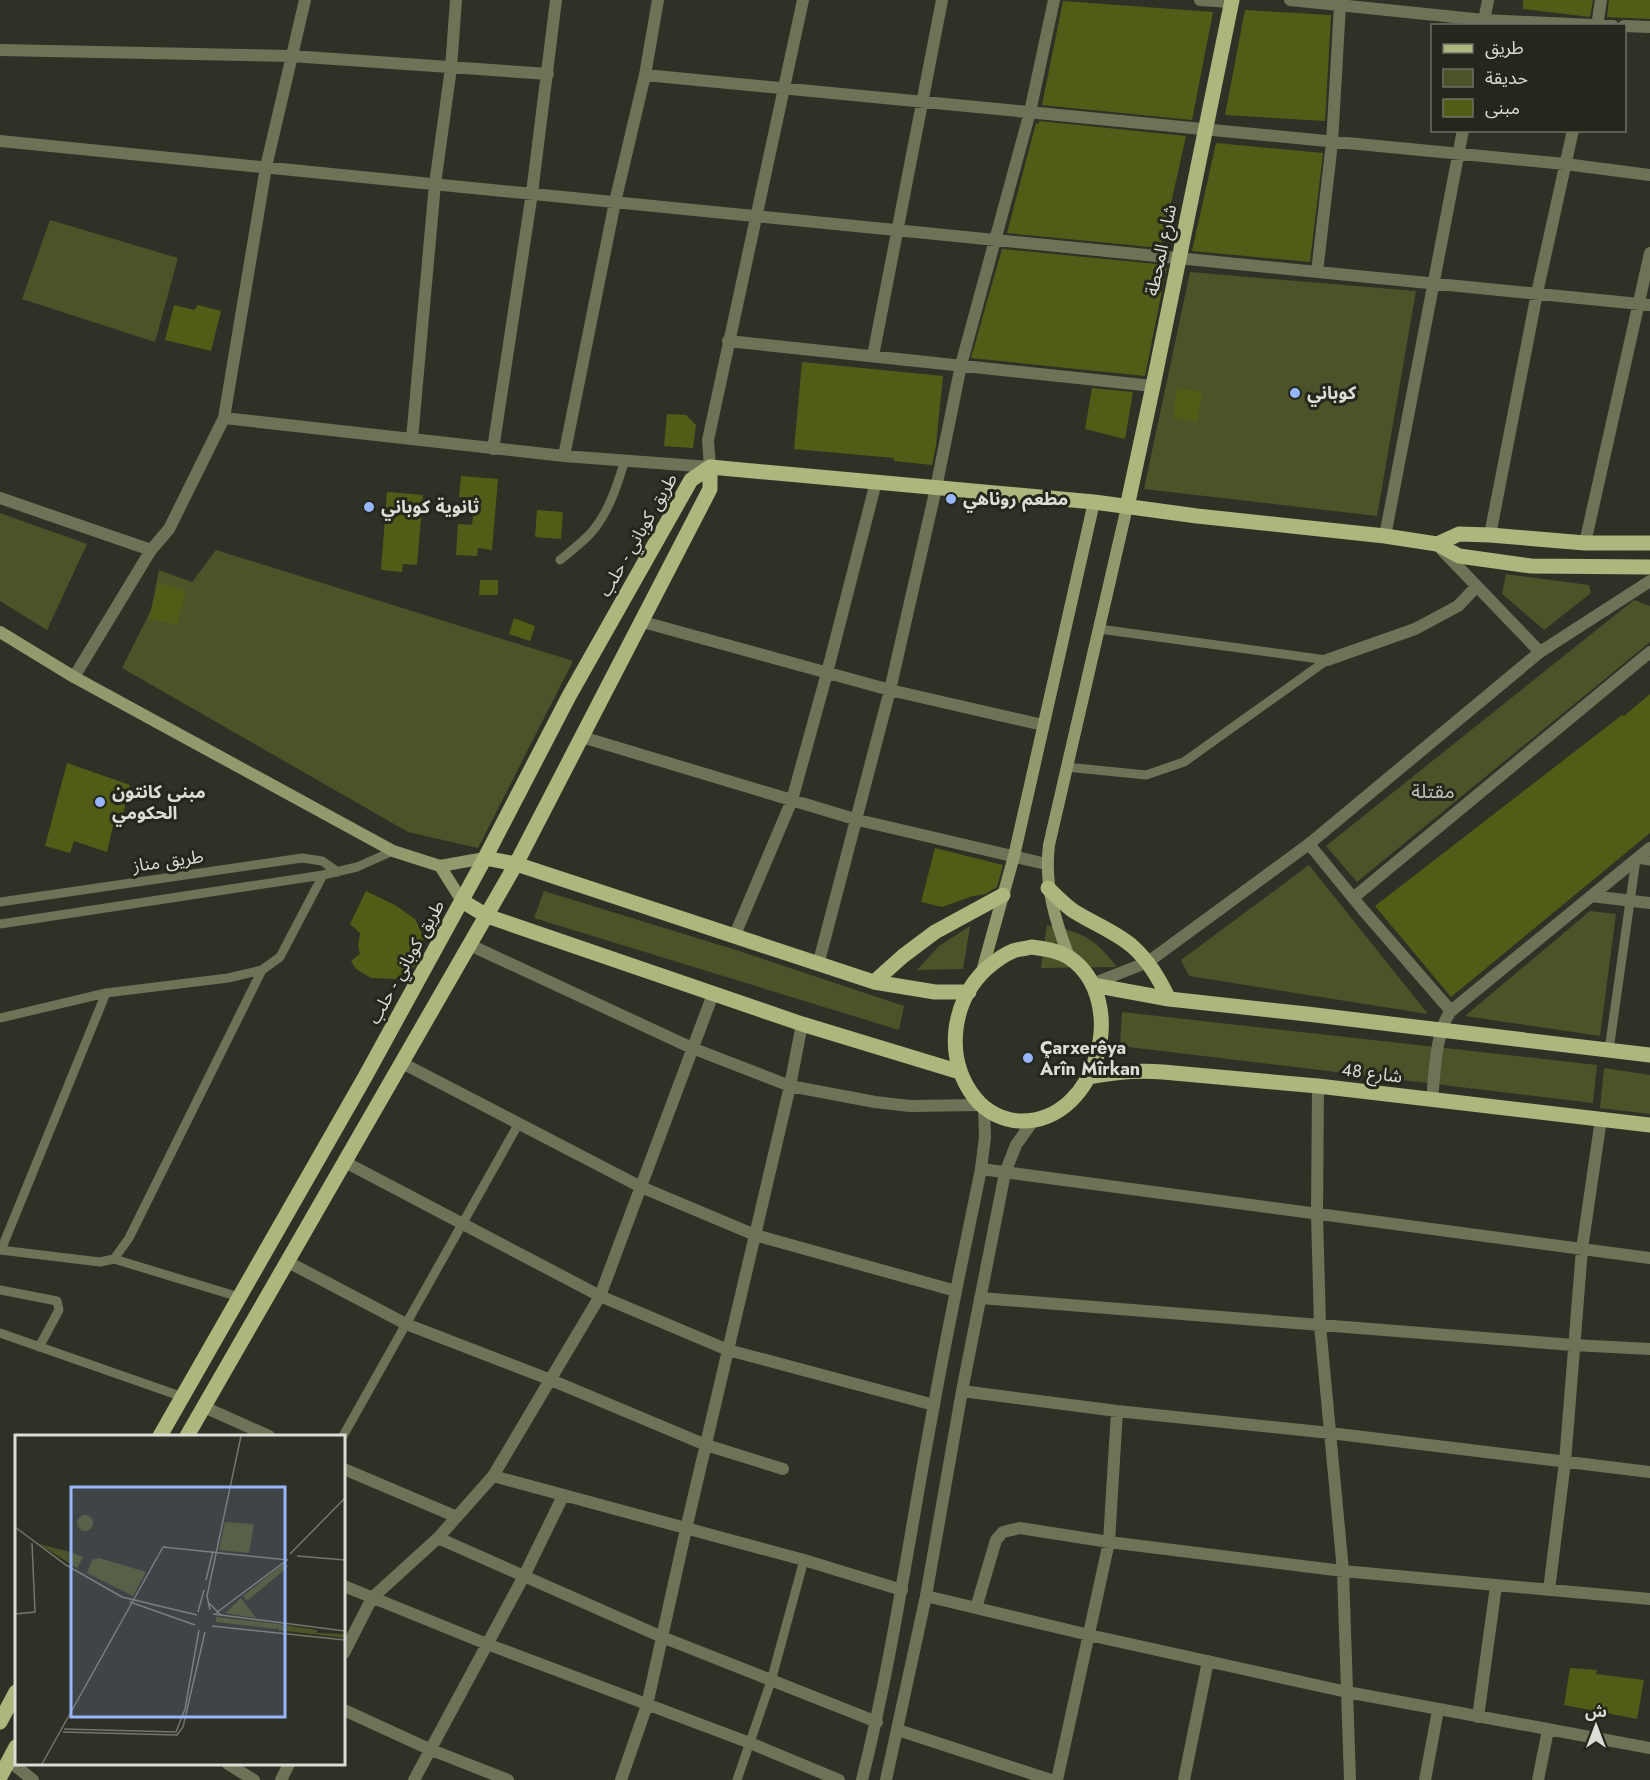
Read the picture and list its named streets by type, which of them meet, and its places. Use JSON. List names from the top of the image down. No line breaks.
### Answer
{"streets":{"main road":["شارع المحطة","طريق كوباني - حلب","48 شارع"],"lane":["طريق مناز"]},"districts":["مقتلة"],"places":["كوباني","مطعم روناهي","ثانوية كوباني","مبنى كانتون الحكومي","Çarxerêya Arîn Mîrkan"],"legend":["طريق","حديقة","مبنى"],"north":"top"}
